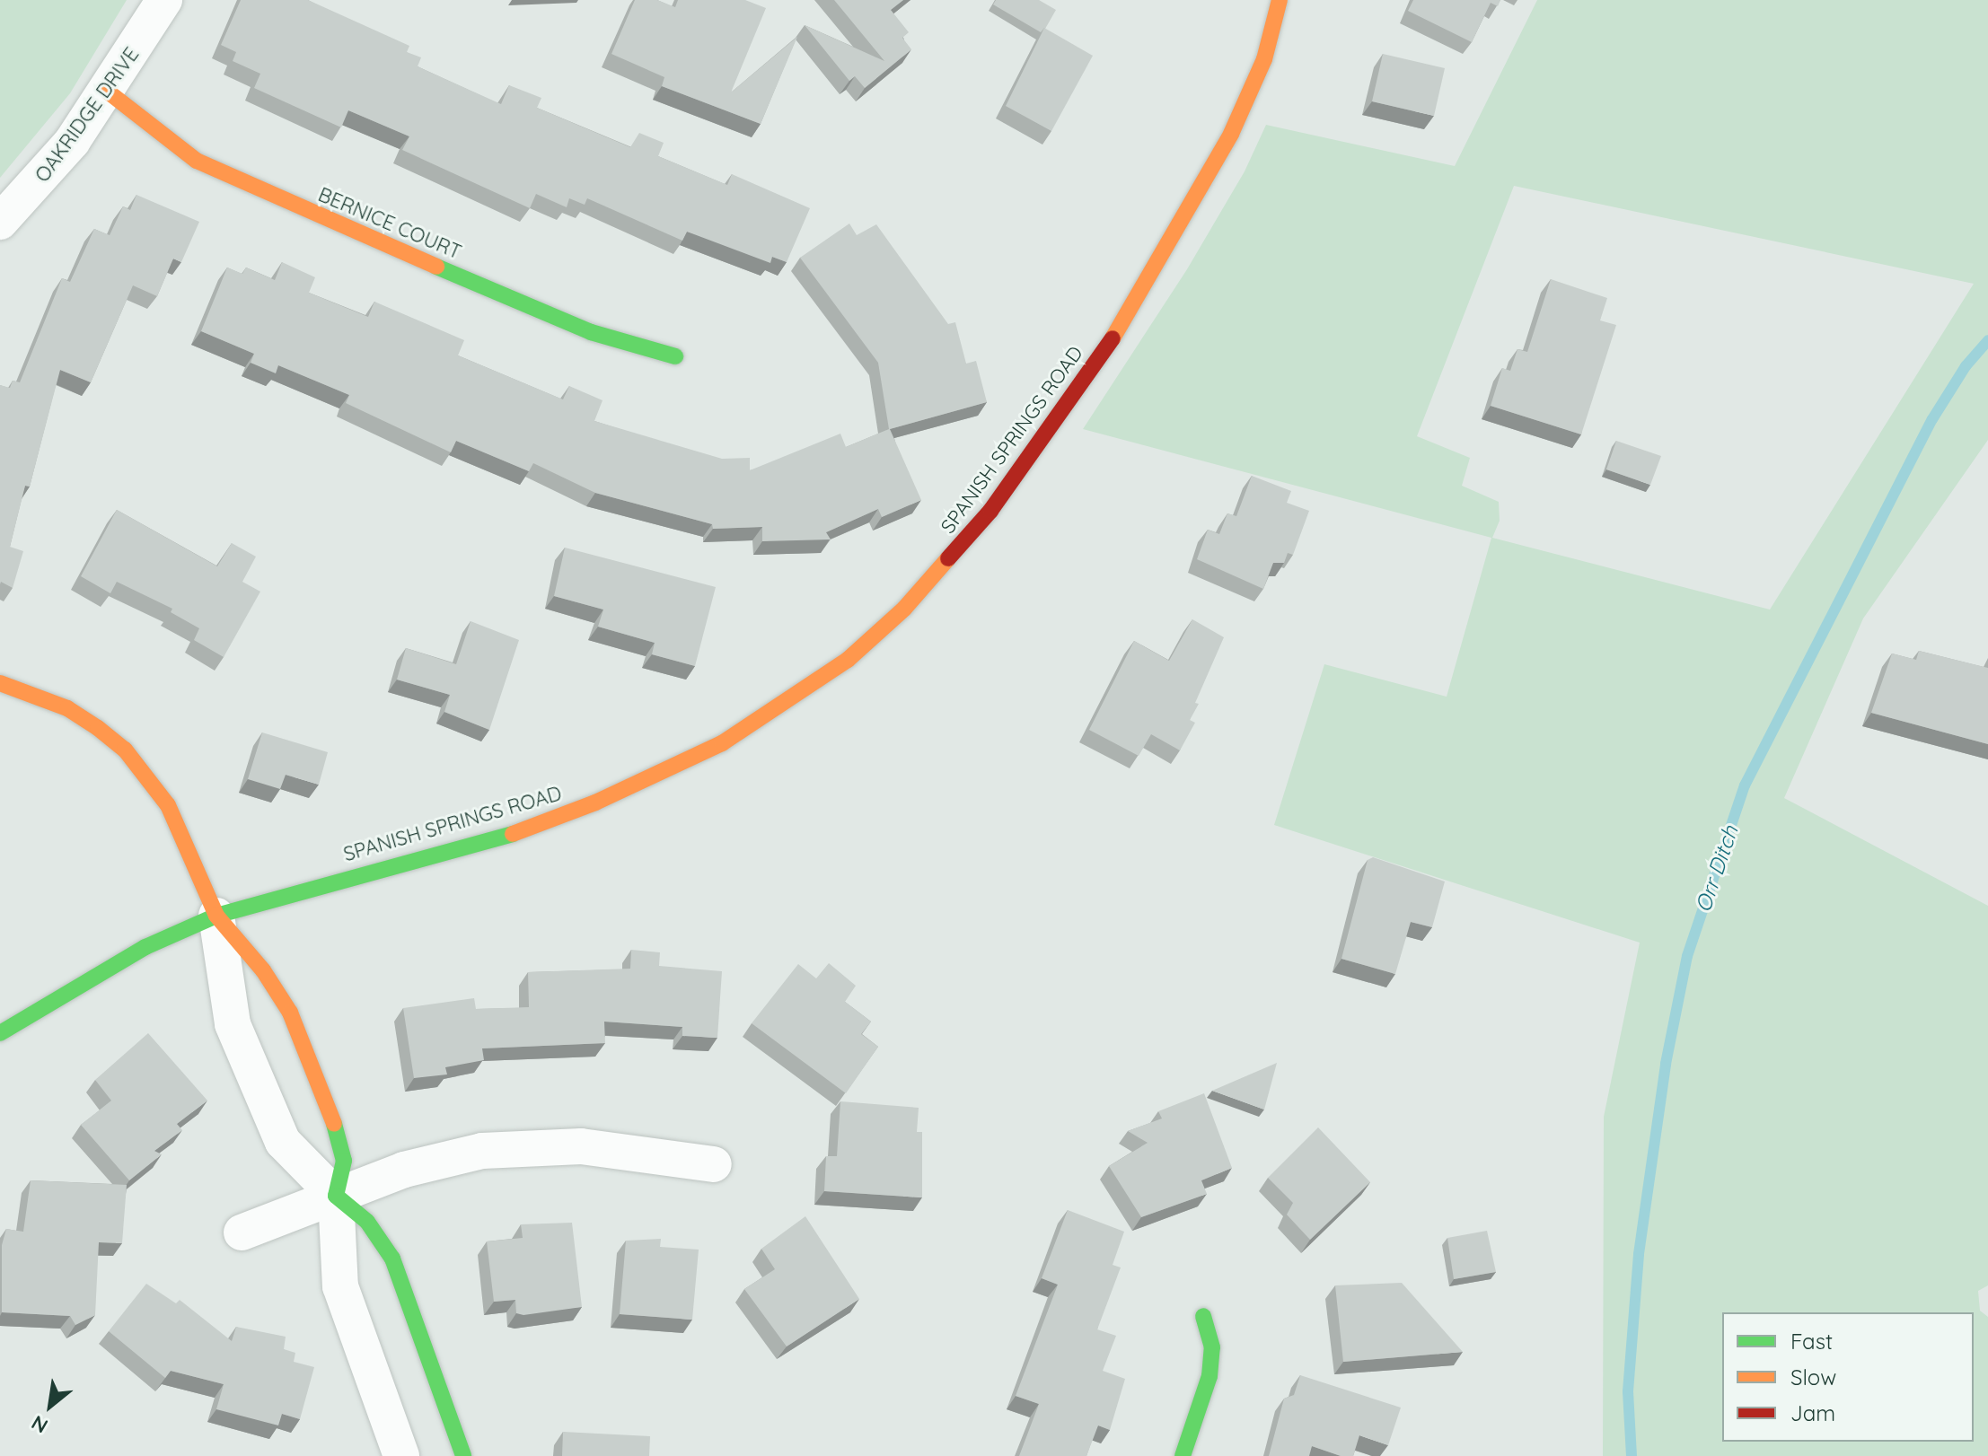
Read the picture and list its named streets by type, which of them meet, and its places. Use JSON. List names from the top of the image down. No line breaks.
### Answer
{"streets":{"street":["OAKRIDGE DRIVE","BERNICE COURT","SPANISH SPRINGS ROAD"]},"crossings":[["OAKRIDGE DRIVE","BERNICE COURT"]],"water":["Orr Ditch"],"legend":["Fast","Slow","Jam"],"north":"bottom left"}
